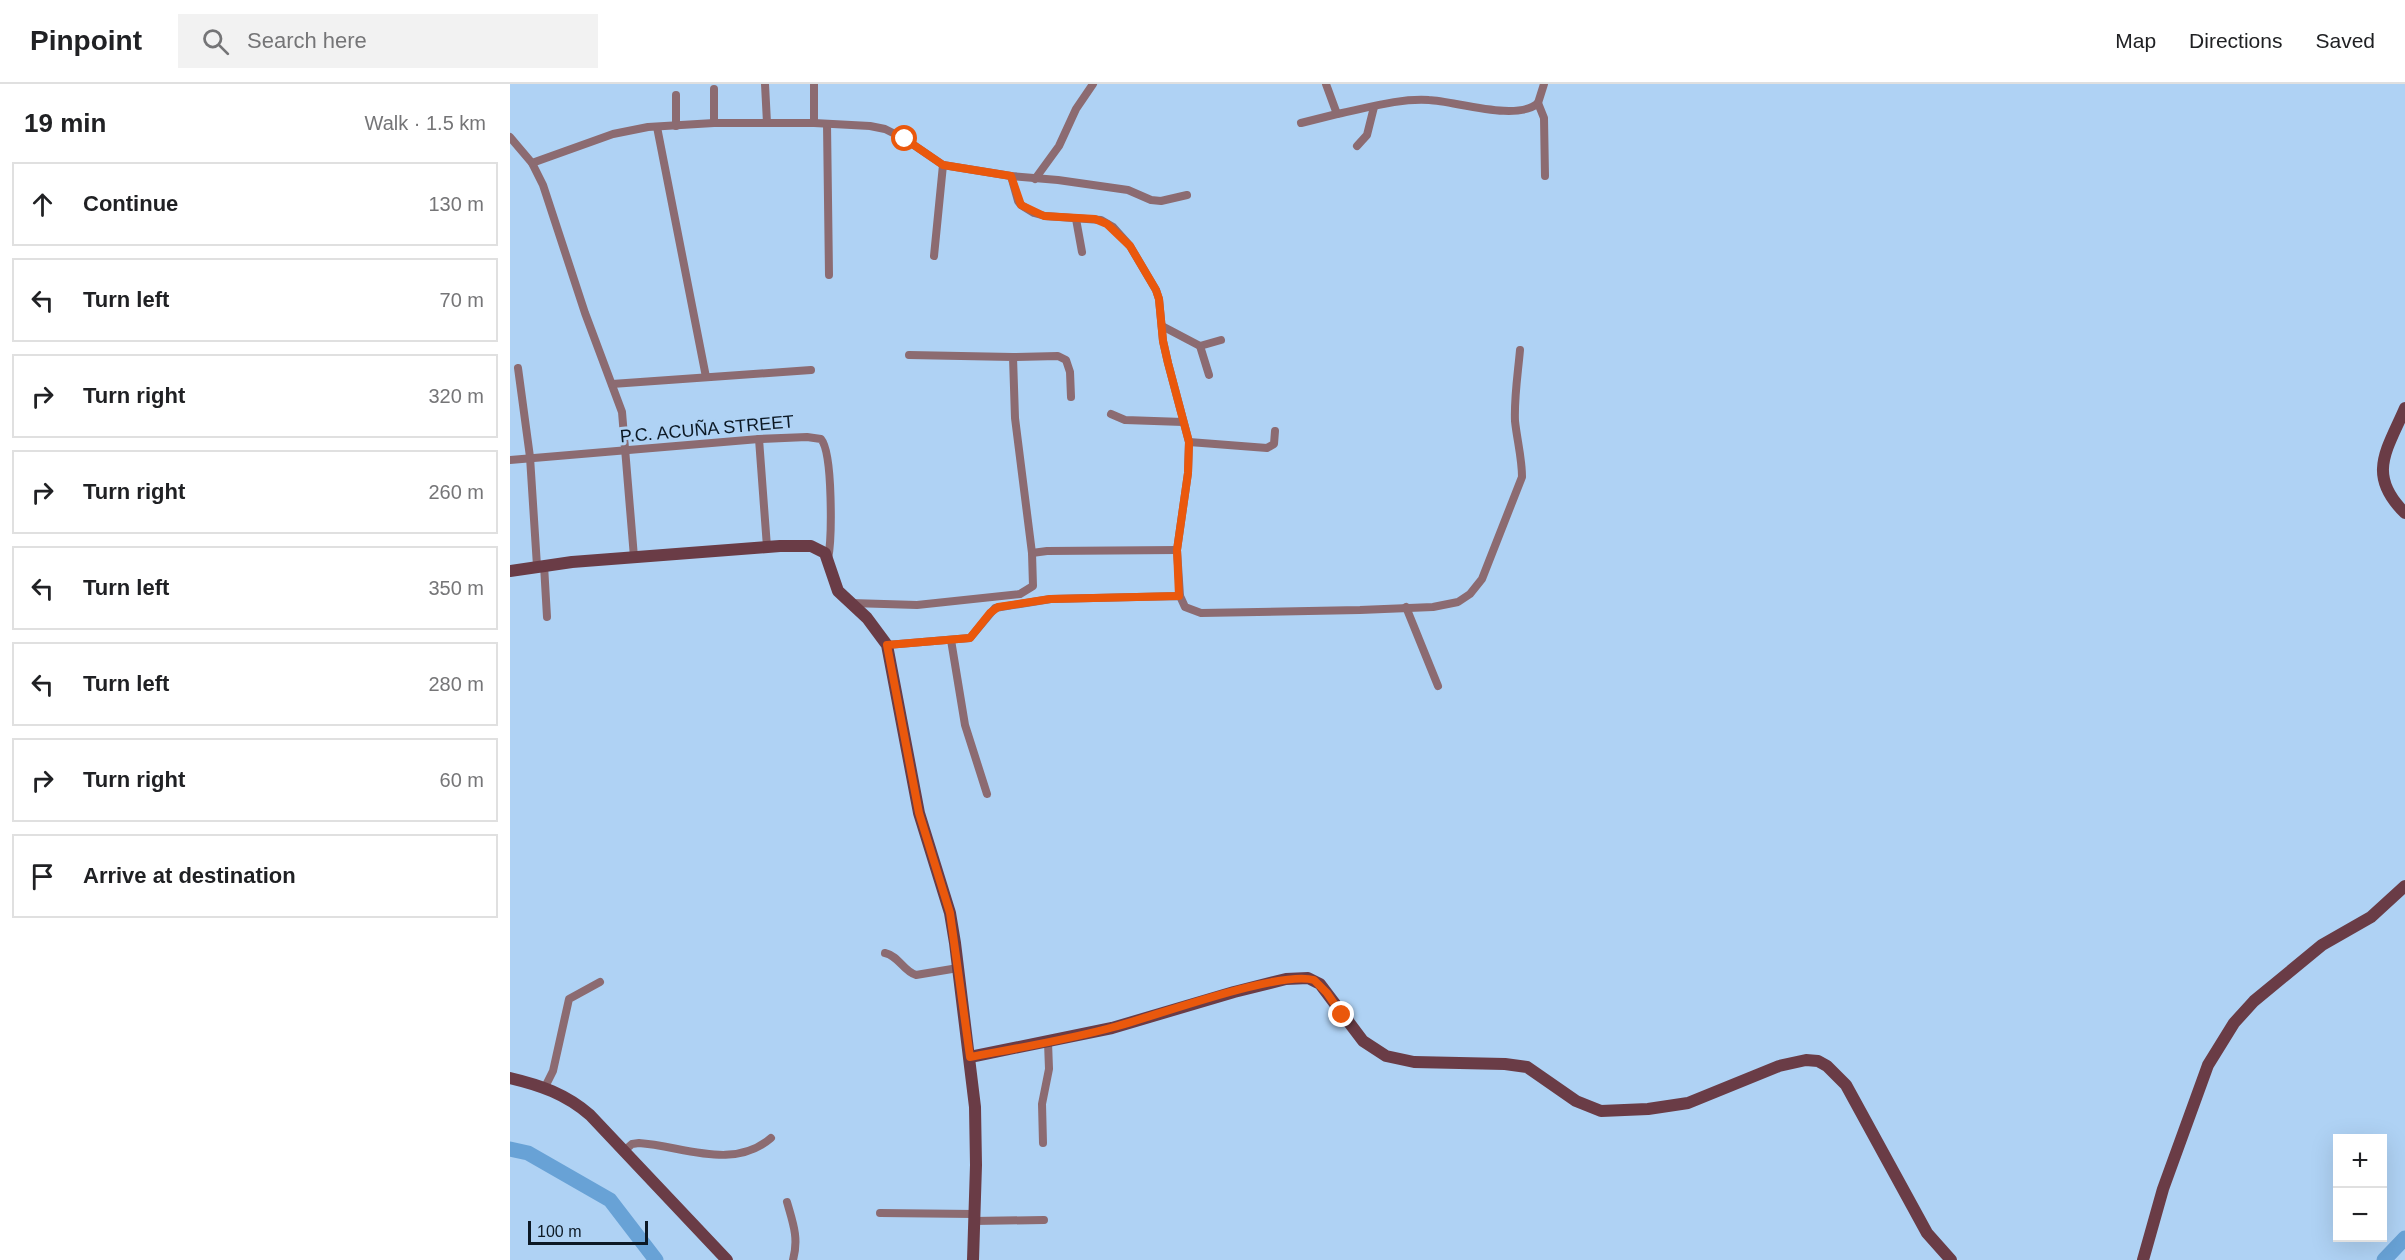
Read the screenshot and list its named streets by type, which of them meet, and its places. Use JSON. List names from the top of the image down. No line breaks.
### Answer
{"streets":{"street":["P.C. ACUÑA STREET"]},"scale_bar":"100 m","page":{"header":"Pinpoint","search":"Search here","nav":["Map","Directions","Saved"],"heading":["19 min","Walk · 1.5 km"],"list":[["Continue","130 m"],["Turn left","70 m"],["Turn right","320 m"],["Turn right","260 m"],["Turn left","350 m"],["Turn left","280 m"],["Turn right","60 m"],"Arrive at destination"],"map_buttons":["+","−"],"scale":"100 m"}}
